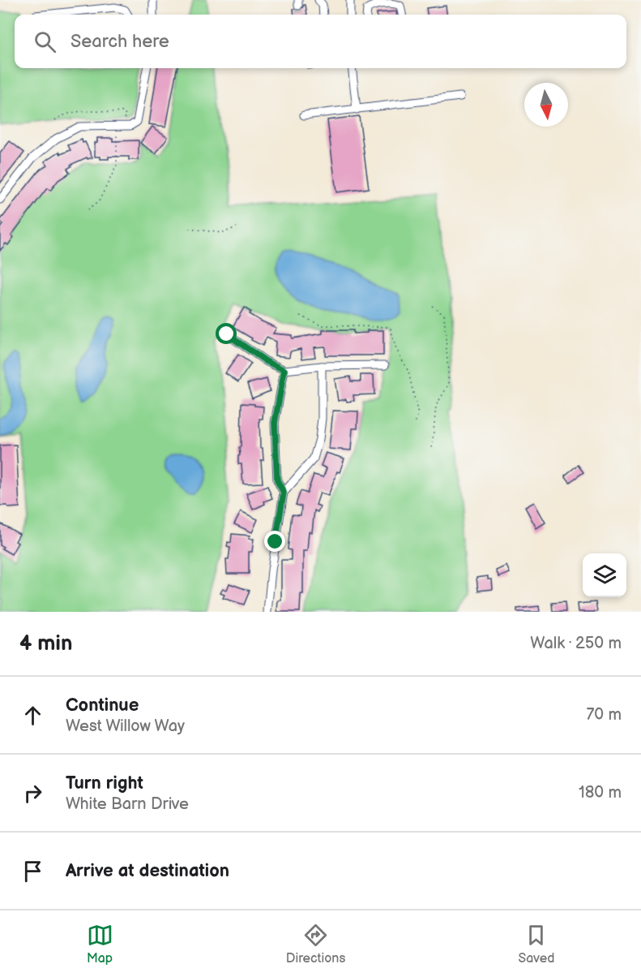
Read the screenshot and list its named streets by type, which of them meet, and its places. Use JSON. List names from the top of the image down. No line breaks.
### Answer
{"north":"bottom","page":{"search":"Search here","heading":["4 min","Walk · 250 m"],"list":[["Continue","West Willow Way","70 m"],["Turn right","White Barn Drive","180 m"],"Arrive at destination"],"nav":["Map","Directions","Saved"]}}
